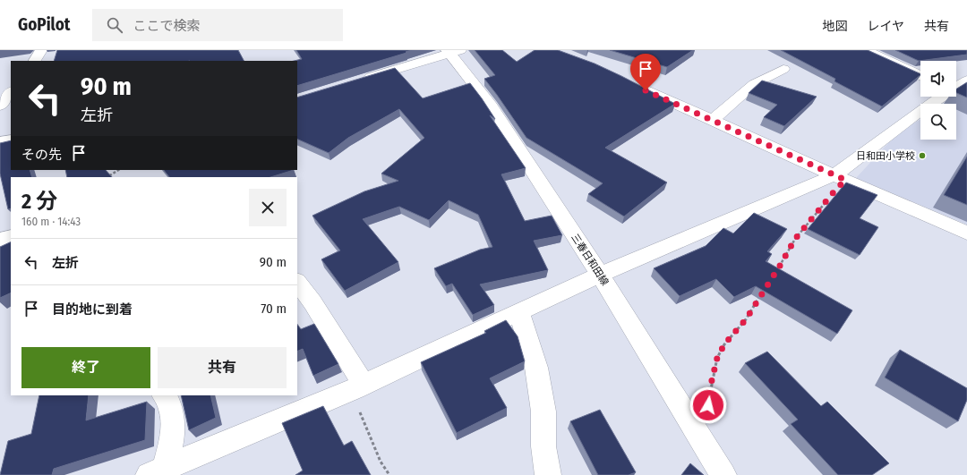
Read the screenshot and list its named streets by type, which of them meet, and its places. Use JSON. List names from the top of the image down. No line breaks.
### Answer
{"streets":{"street":["三春日和田線"]},"places":["日和田小学校"],"page":{"header":"GoPilot","search":"ここで検索","nav":["地図","レイヤ","共有"],"turn":["90 m","左折"],"then":"その先","heading":["2 分","160 m · 14:43"],"list":[{"name":"左折","value":"90 m"},{"name":"目的地に到着","value":"70 m"}],"buttons":["終了","共有"]}}
